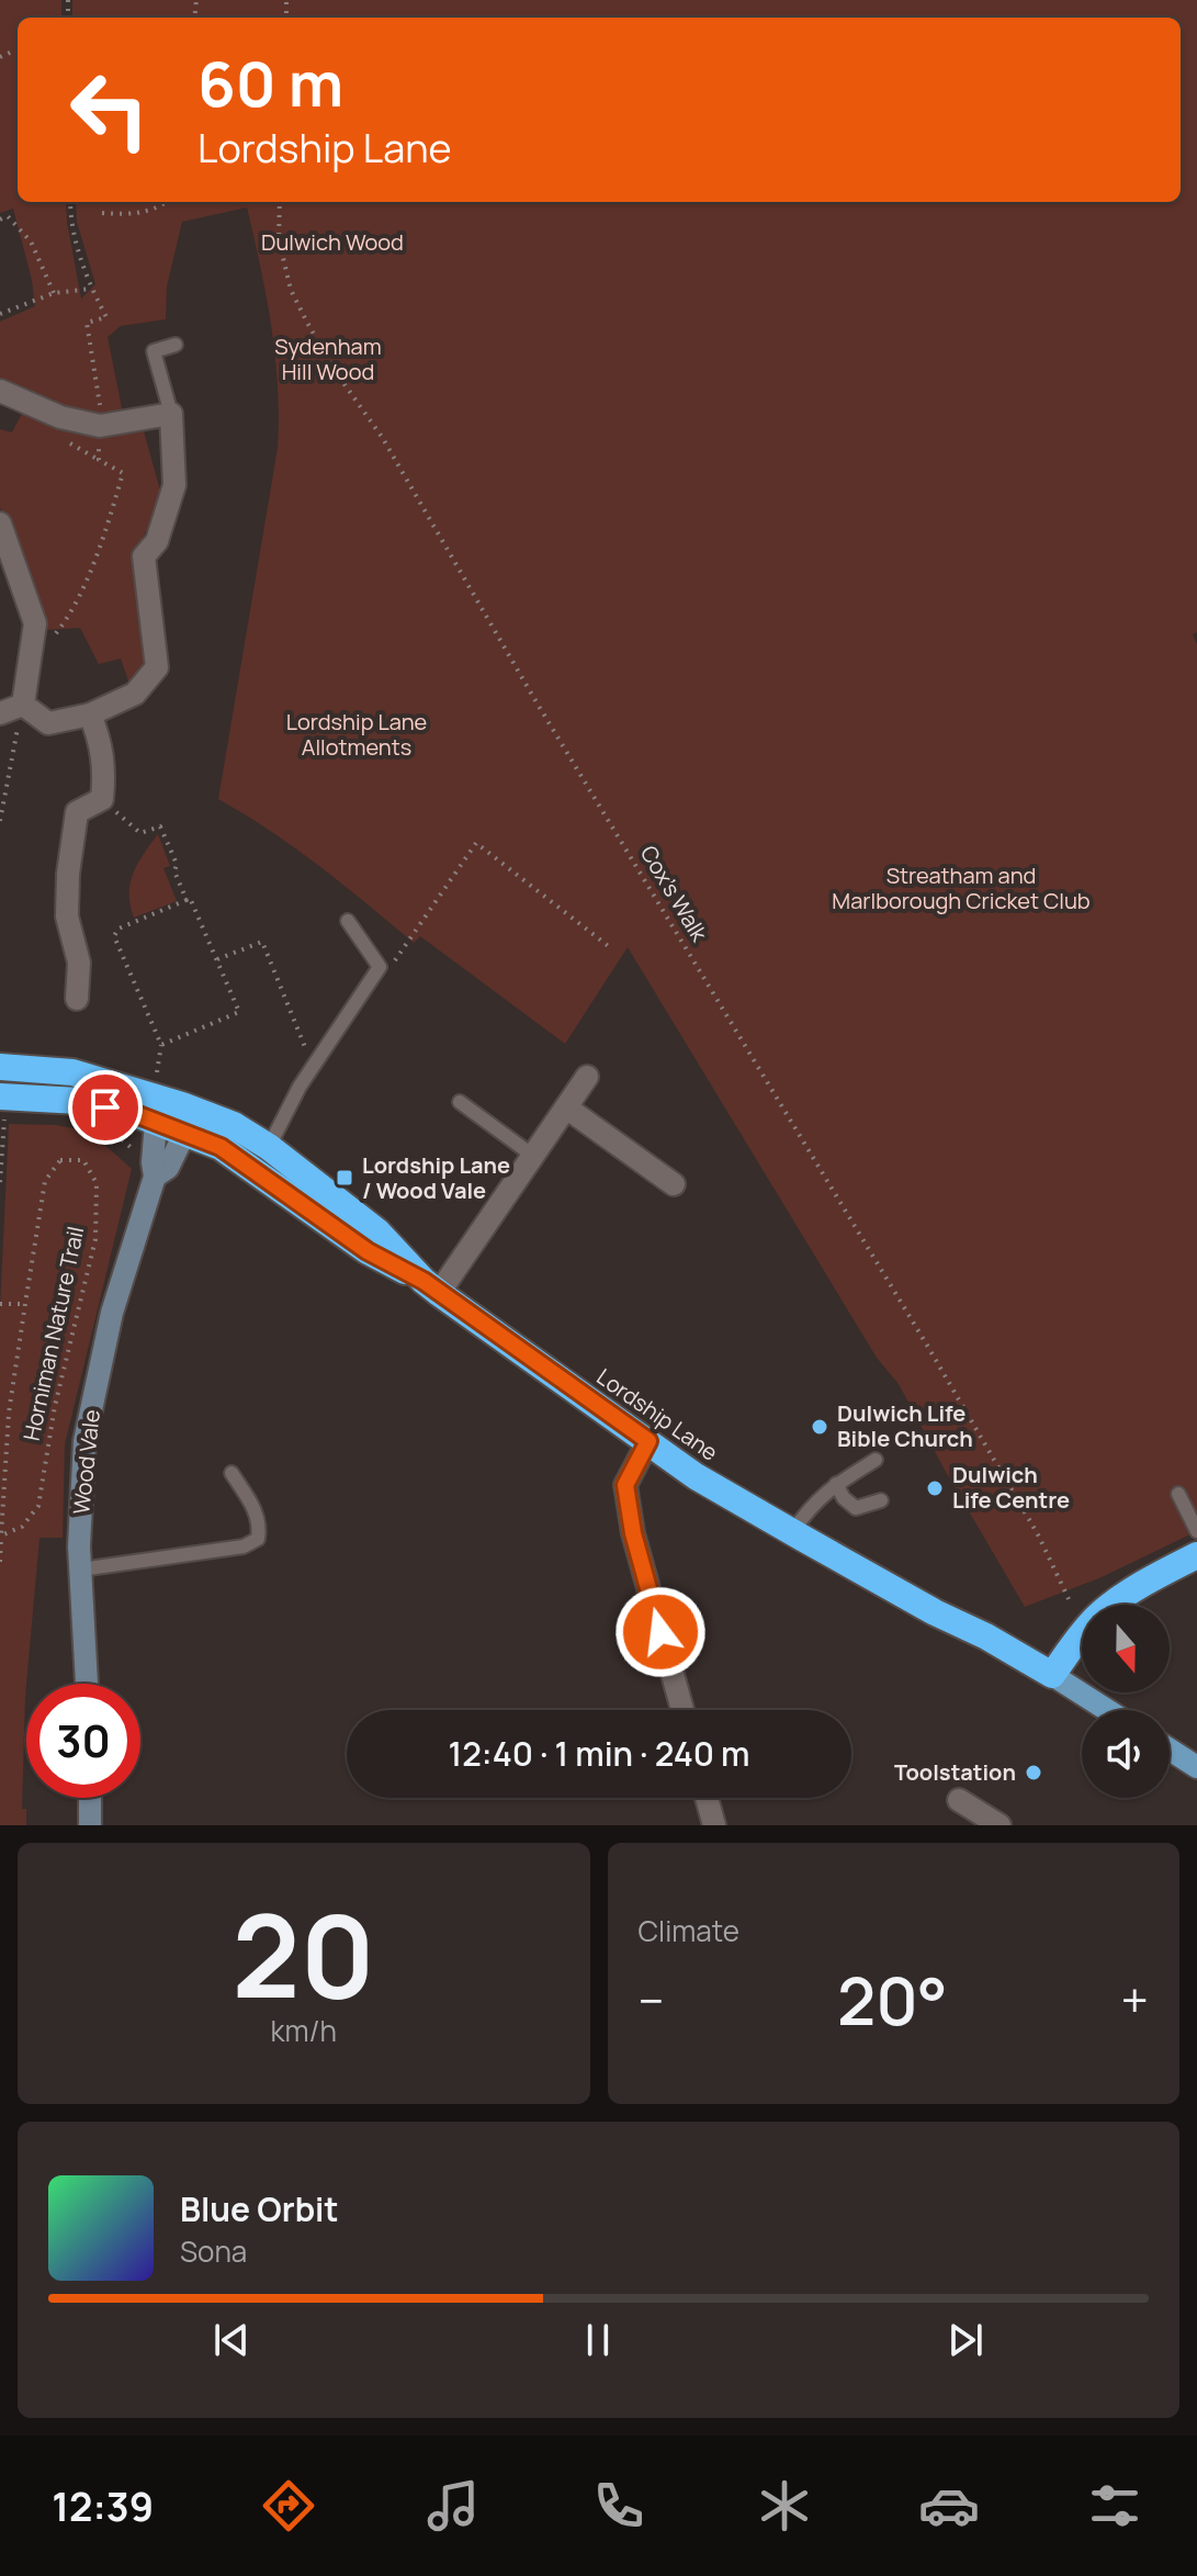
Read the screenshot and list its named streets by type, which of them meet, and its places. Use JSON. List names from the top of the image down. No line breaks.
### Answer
{"streets":{"highway":["Lordship Lane"],"street":["Wood Vale"],"path":["Cox's Walk","Horniman Nature Trail"]},"parks":["Dulwich Wood","Sydenham Hill Wood","Lordship Lane Allotments","Streatham and Marlborough Cricket Club"],"places":{"transit":["Lordship Lane / Wood Vale"],"other":["Dulwich Life Bible Church","Dulwich Life Centre","Toolstation"]},"north":"bottom","page":{"turn":["60 m","Lordship Lane"],"limit":"30","trip":"12:40 · 1 min · 240 m","tile":[["20","km/h"],"Climate"],"heat":["−","20°","+"],"song":["Blue Orbit","Sona"],"tabs":"12:39"}}
